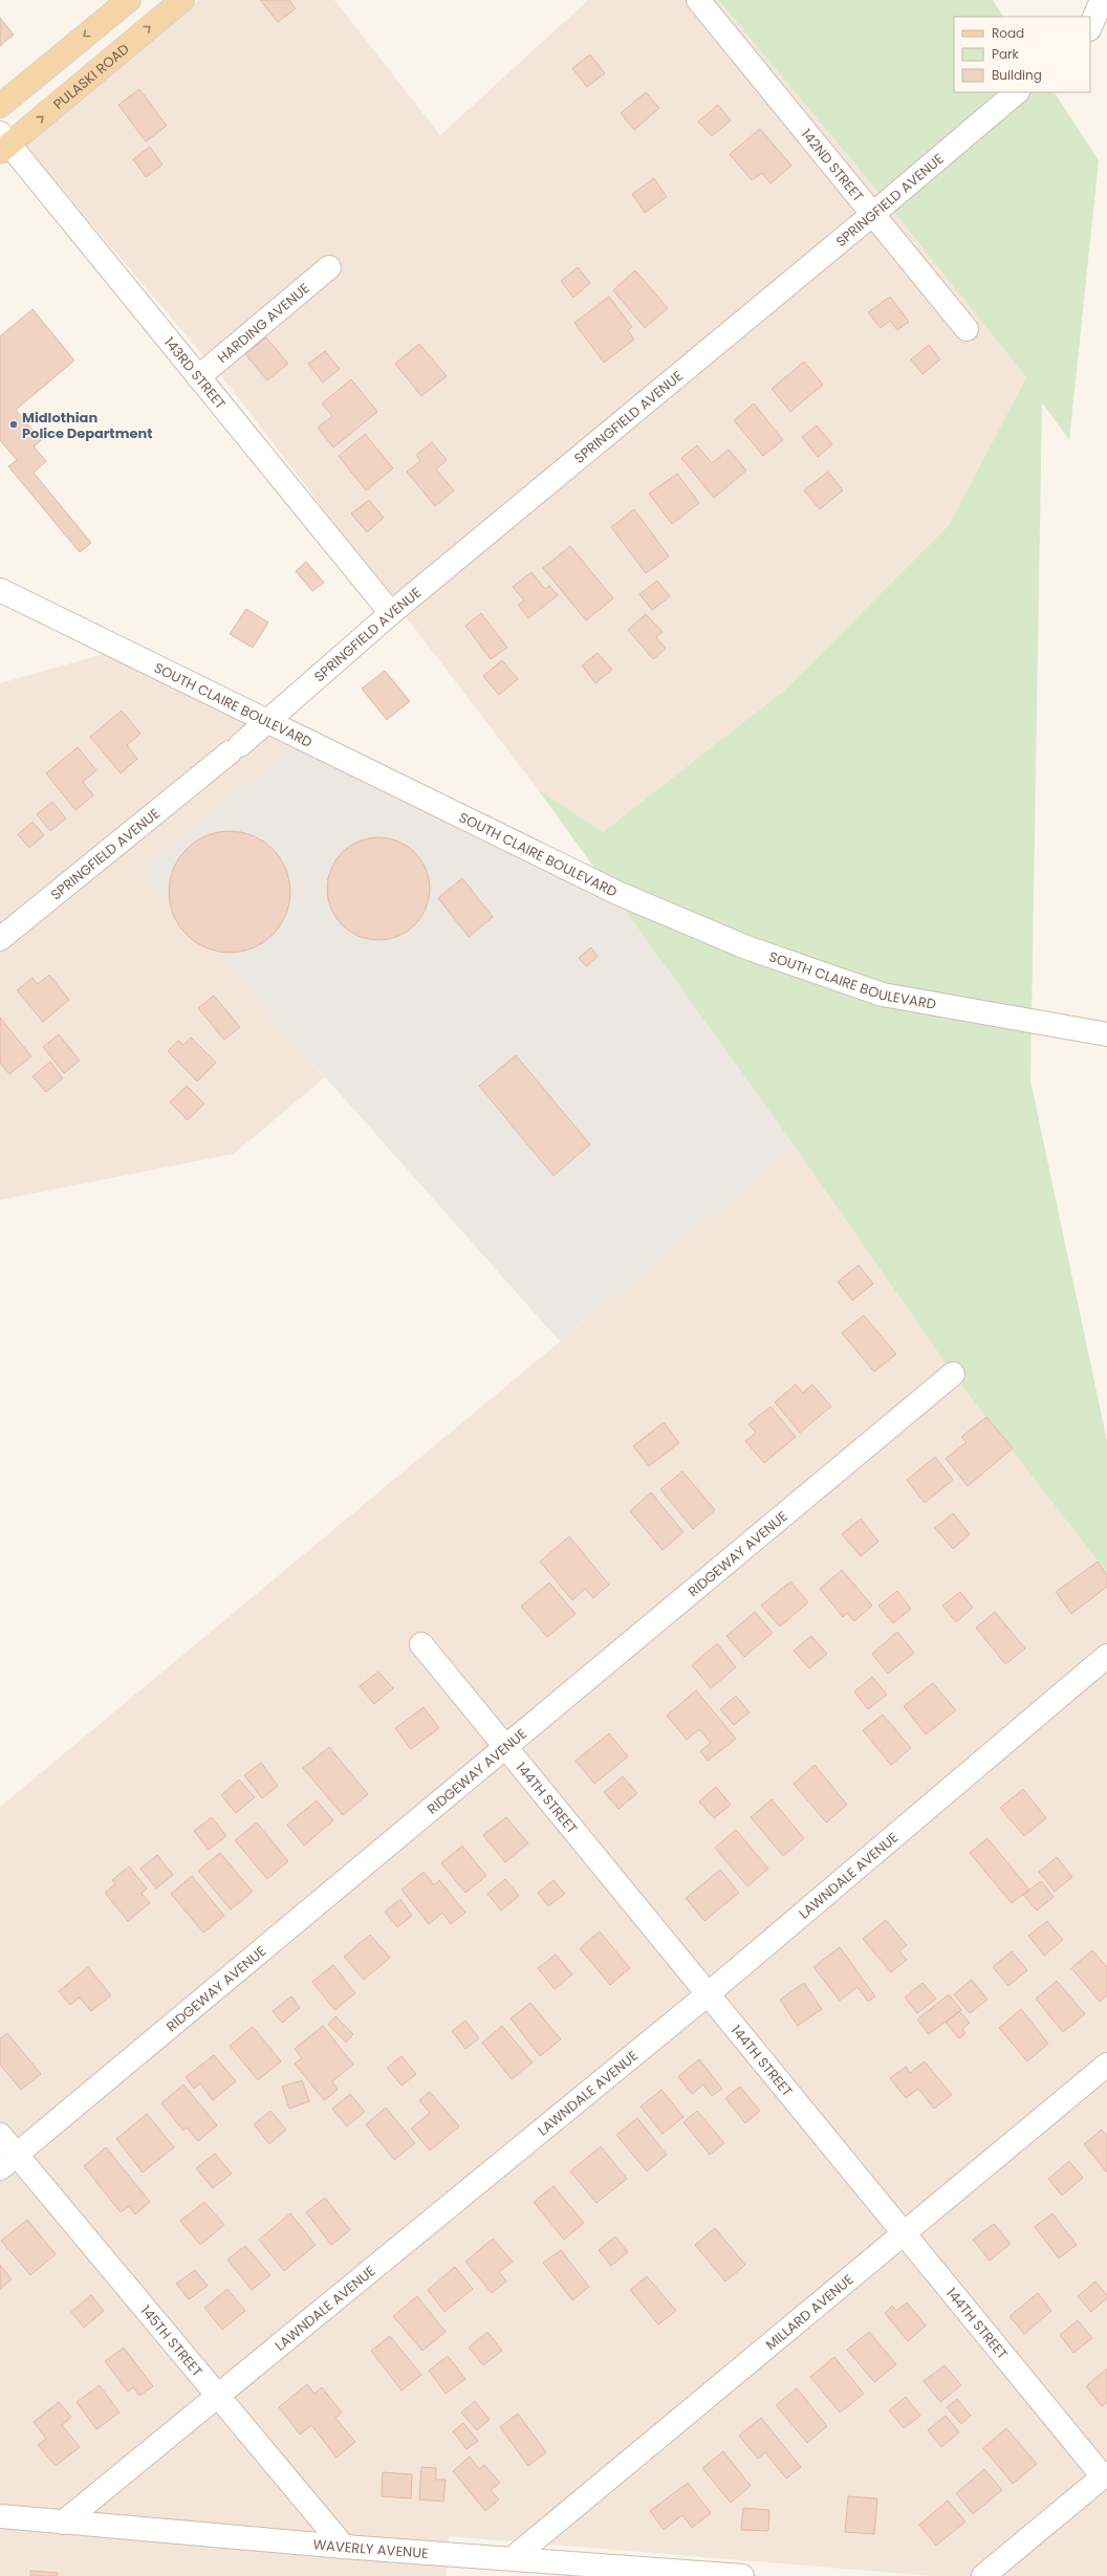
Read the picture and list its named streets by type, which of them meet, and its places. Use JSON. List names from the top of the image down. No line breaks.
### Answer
{"streets":{"main road":["PULASKI ROAD"],"street":["142ND STREET","SPRINGFIELD AVENUE","HARDING AVENUE","143RD STREET","SOUTH CLAIRE BOULEVARD","RIDGEWAY AVENUE","144TH STREET","LAWNDALE AVENUE","MILLARD AVENUE","145TH STREET","WAVERLY AVENUE"]},"crossings":[["PULASKI ROAD","143RD STREET"],["142ND STREET","SPRINGFIELD AVENUE"],["SPRINGFIELD AVENUE","143RD STREET"],["SPRINGFIELD AVENUE","SOUTH CLAIRE BOULEVARD"],["HARDING AVENUE","143RD STREET"],["RIDGEWAY AVENUE","144TH STREET"],["RIDGEWAY AVENUE","145TH STREET"],["144TH STREET","LAWNDALE AVENUE"],["144TH STREET","MILLARD AVENUE"],["LAWNDALE AVENUE","145TH STREET"],["LAWNDALE AVENUE","WAVERLY AVENUE"],["MILLARD AVENUE","WAVERLY AVENUE"],["145TH STREET","WAVERLY AVENUE"]],"places":["Midlothian Police Department"],"legend":["Road","Park","Building"]}
